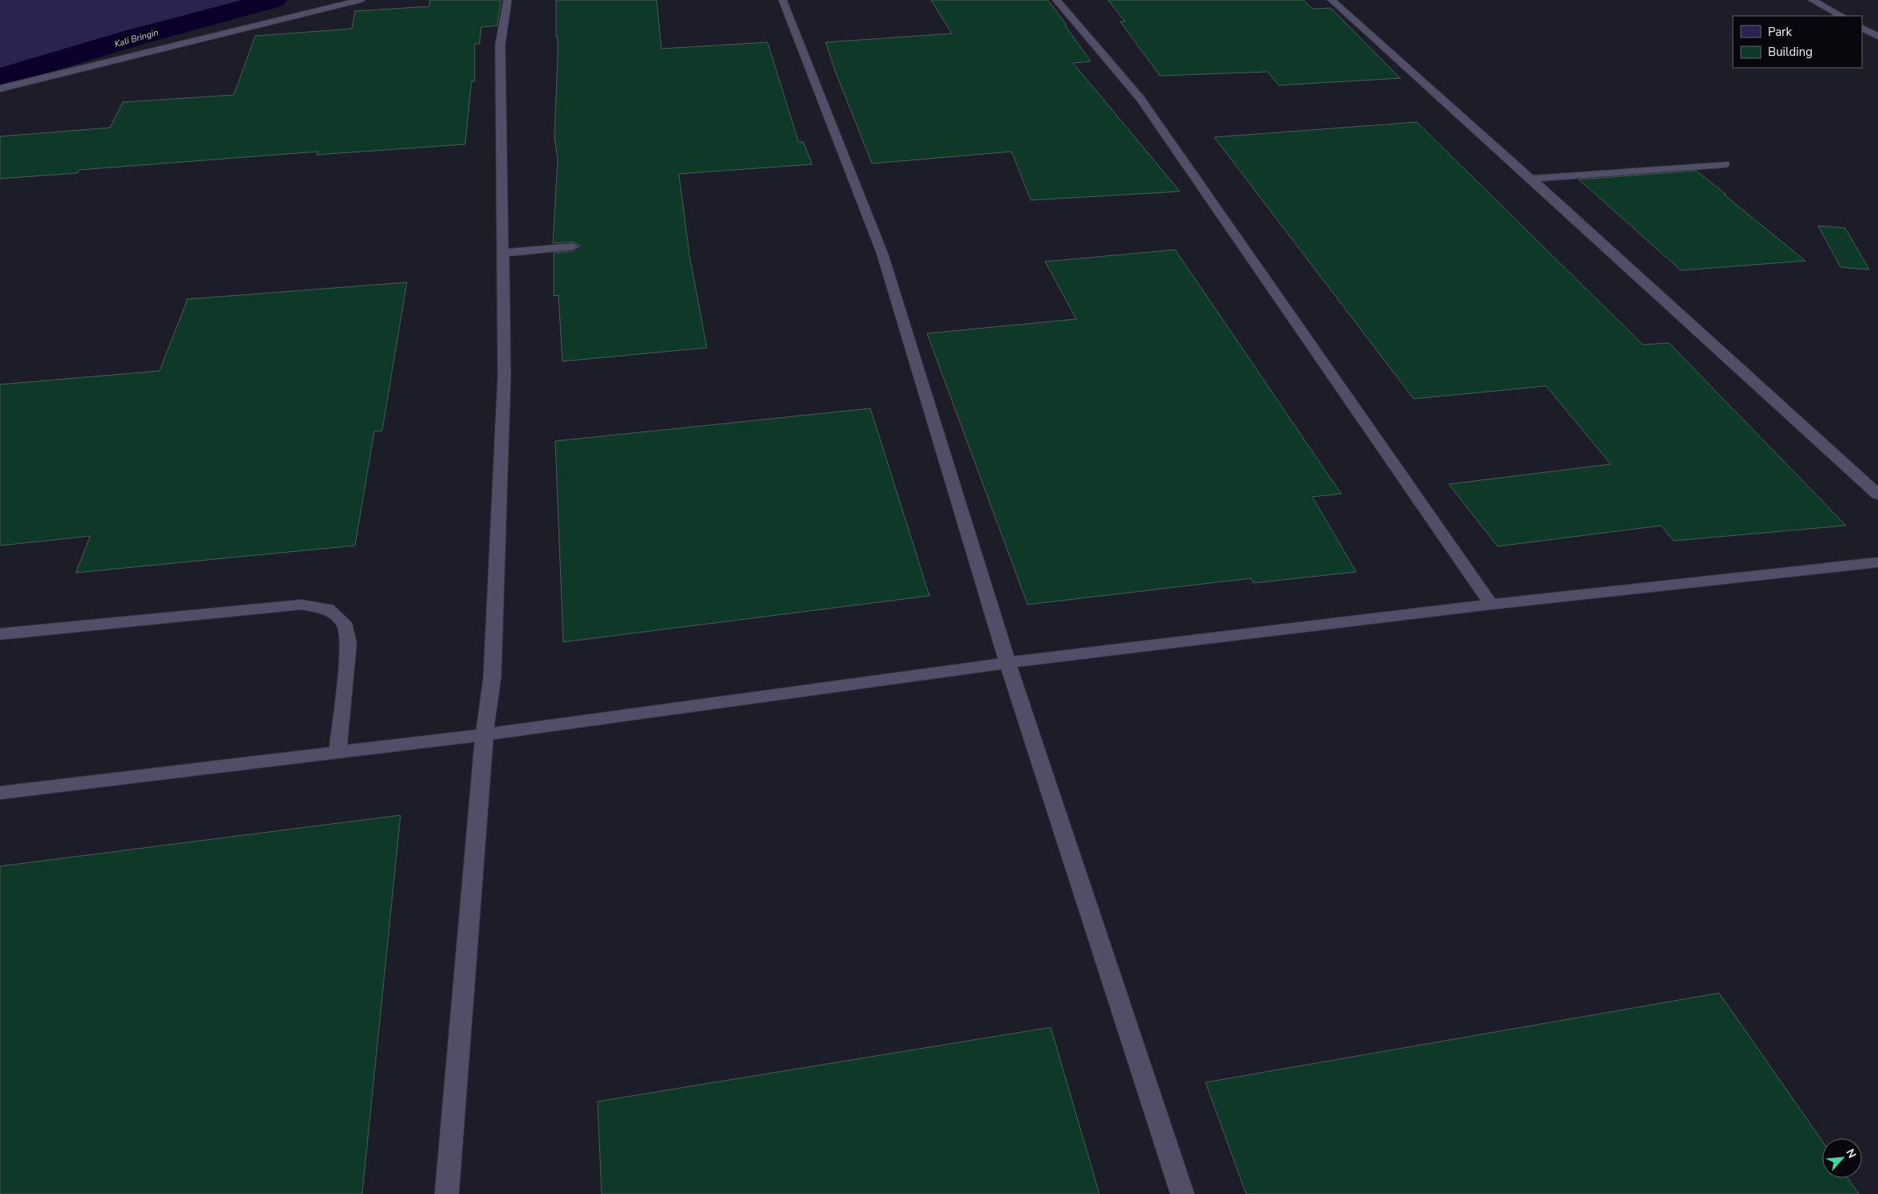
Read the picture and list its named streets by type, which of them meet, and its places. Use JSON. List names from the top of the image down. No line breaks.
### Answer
{"water":["Kali Bringin"],"legend":["Park","Building"],"north":"top right"}
